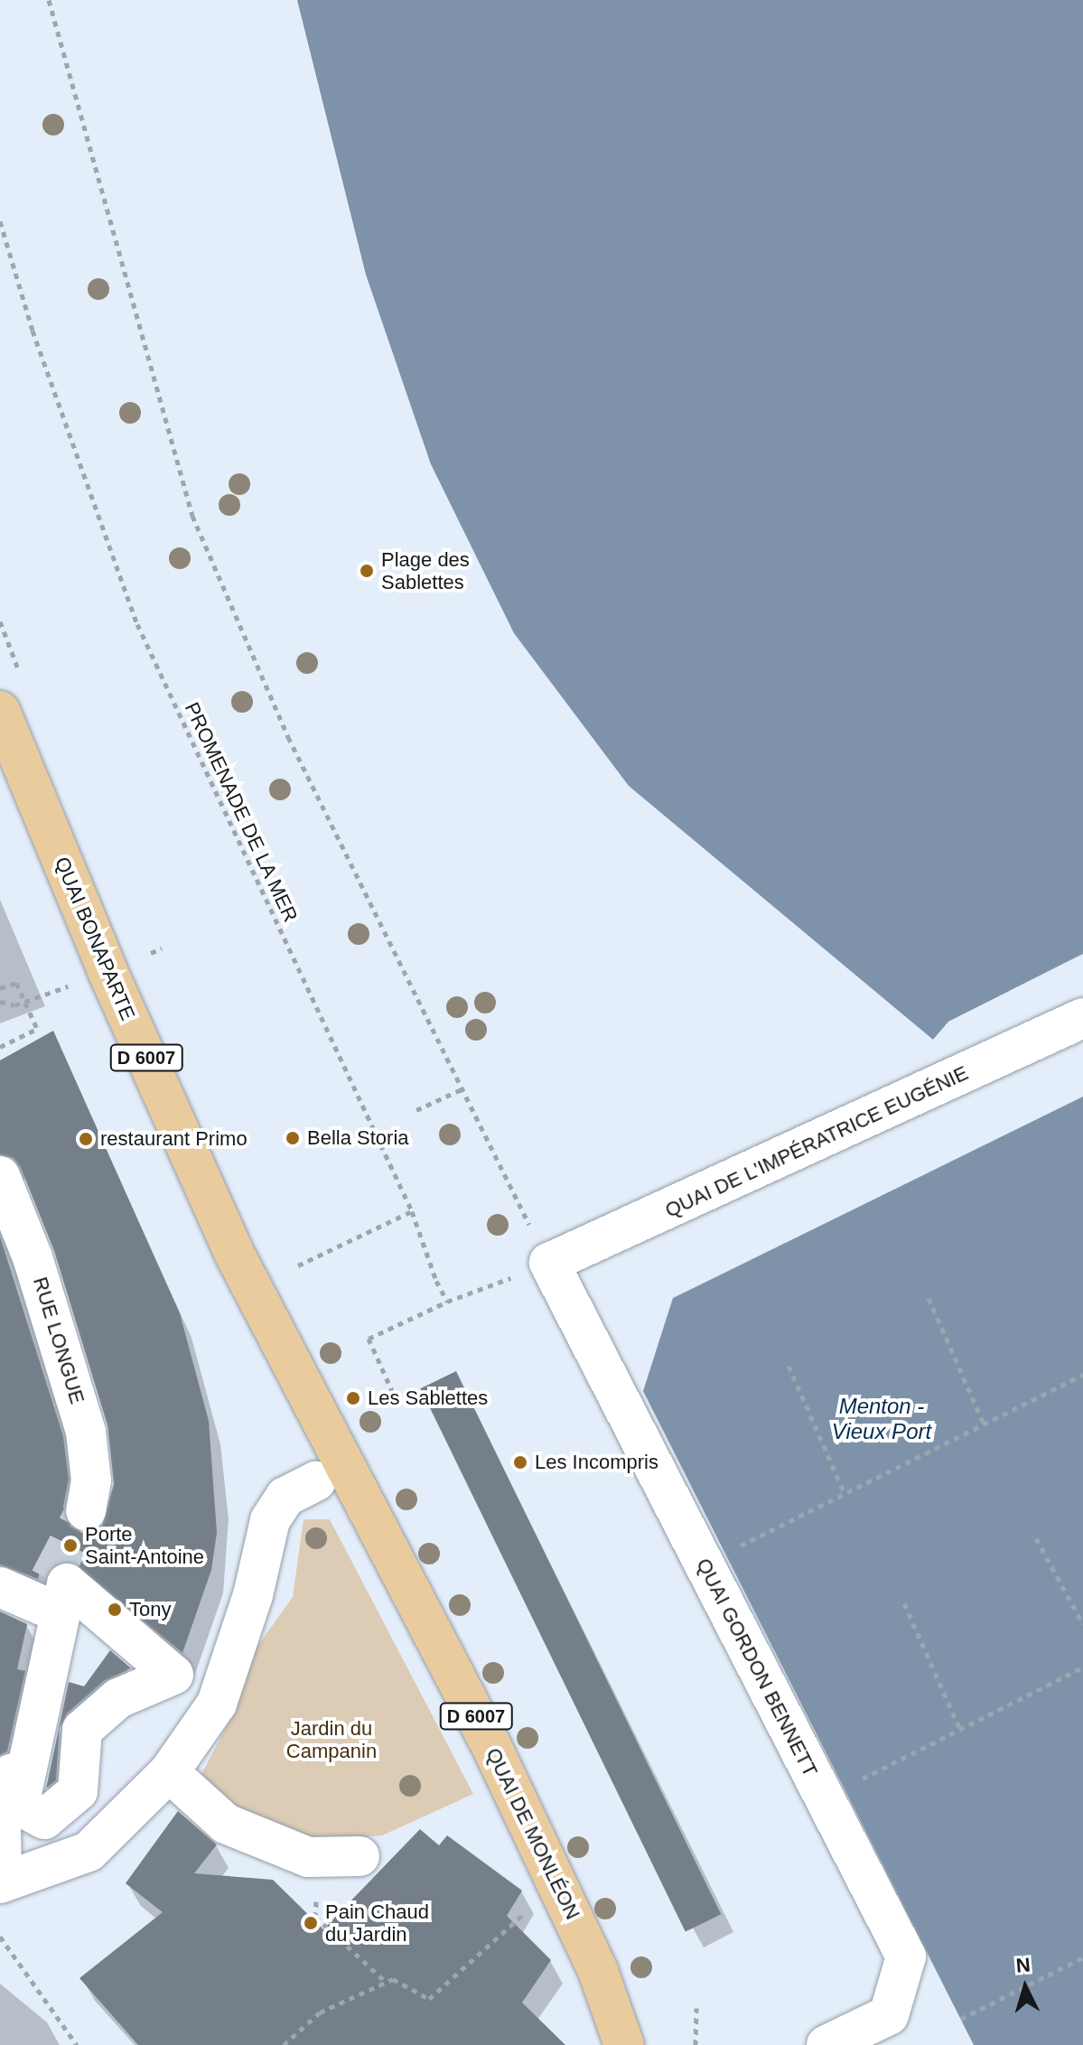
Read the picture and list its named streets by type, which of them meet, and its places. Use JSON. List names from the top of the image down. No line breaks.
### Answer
{"streets":{"main road":["QUAI BONAPARTE","D 6007","QUAI DE MONLÉON"],"street":["QUAI DE L'IMPÉRATRICE EUGÉNIE","RUE LONGUE","QUAI GORDON BENNETT"],"path":["PROMENADE DE LA MER"]},"crossings":[["QUAI BONAPARTE","QUAI DE MONLÉON"],["QUAI DE L'IMPÉRATRICE EUGÉNIE","QUAI GORDON BENNETT"]],"water":["Menton - Vieux Port"],"parks":["Jardin du Campanin"],"places":["Plage des Sablettes","Bella Storia","restaurant Primo","Les Sablettes","Les Incompris","Porte Saint-Antoine","Tony","Pain Chaud du Jardin"],"north":"top"}
